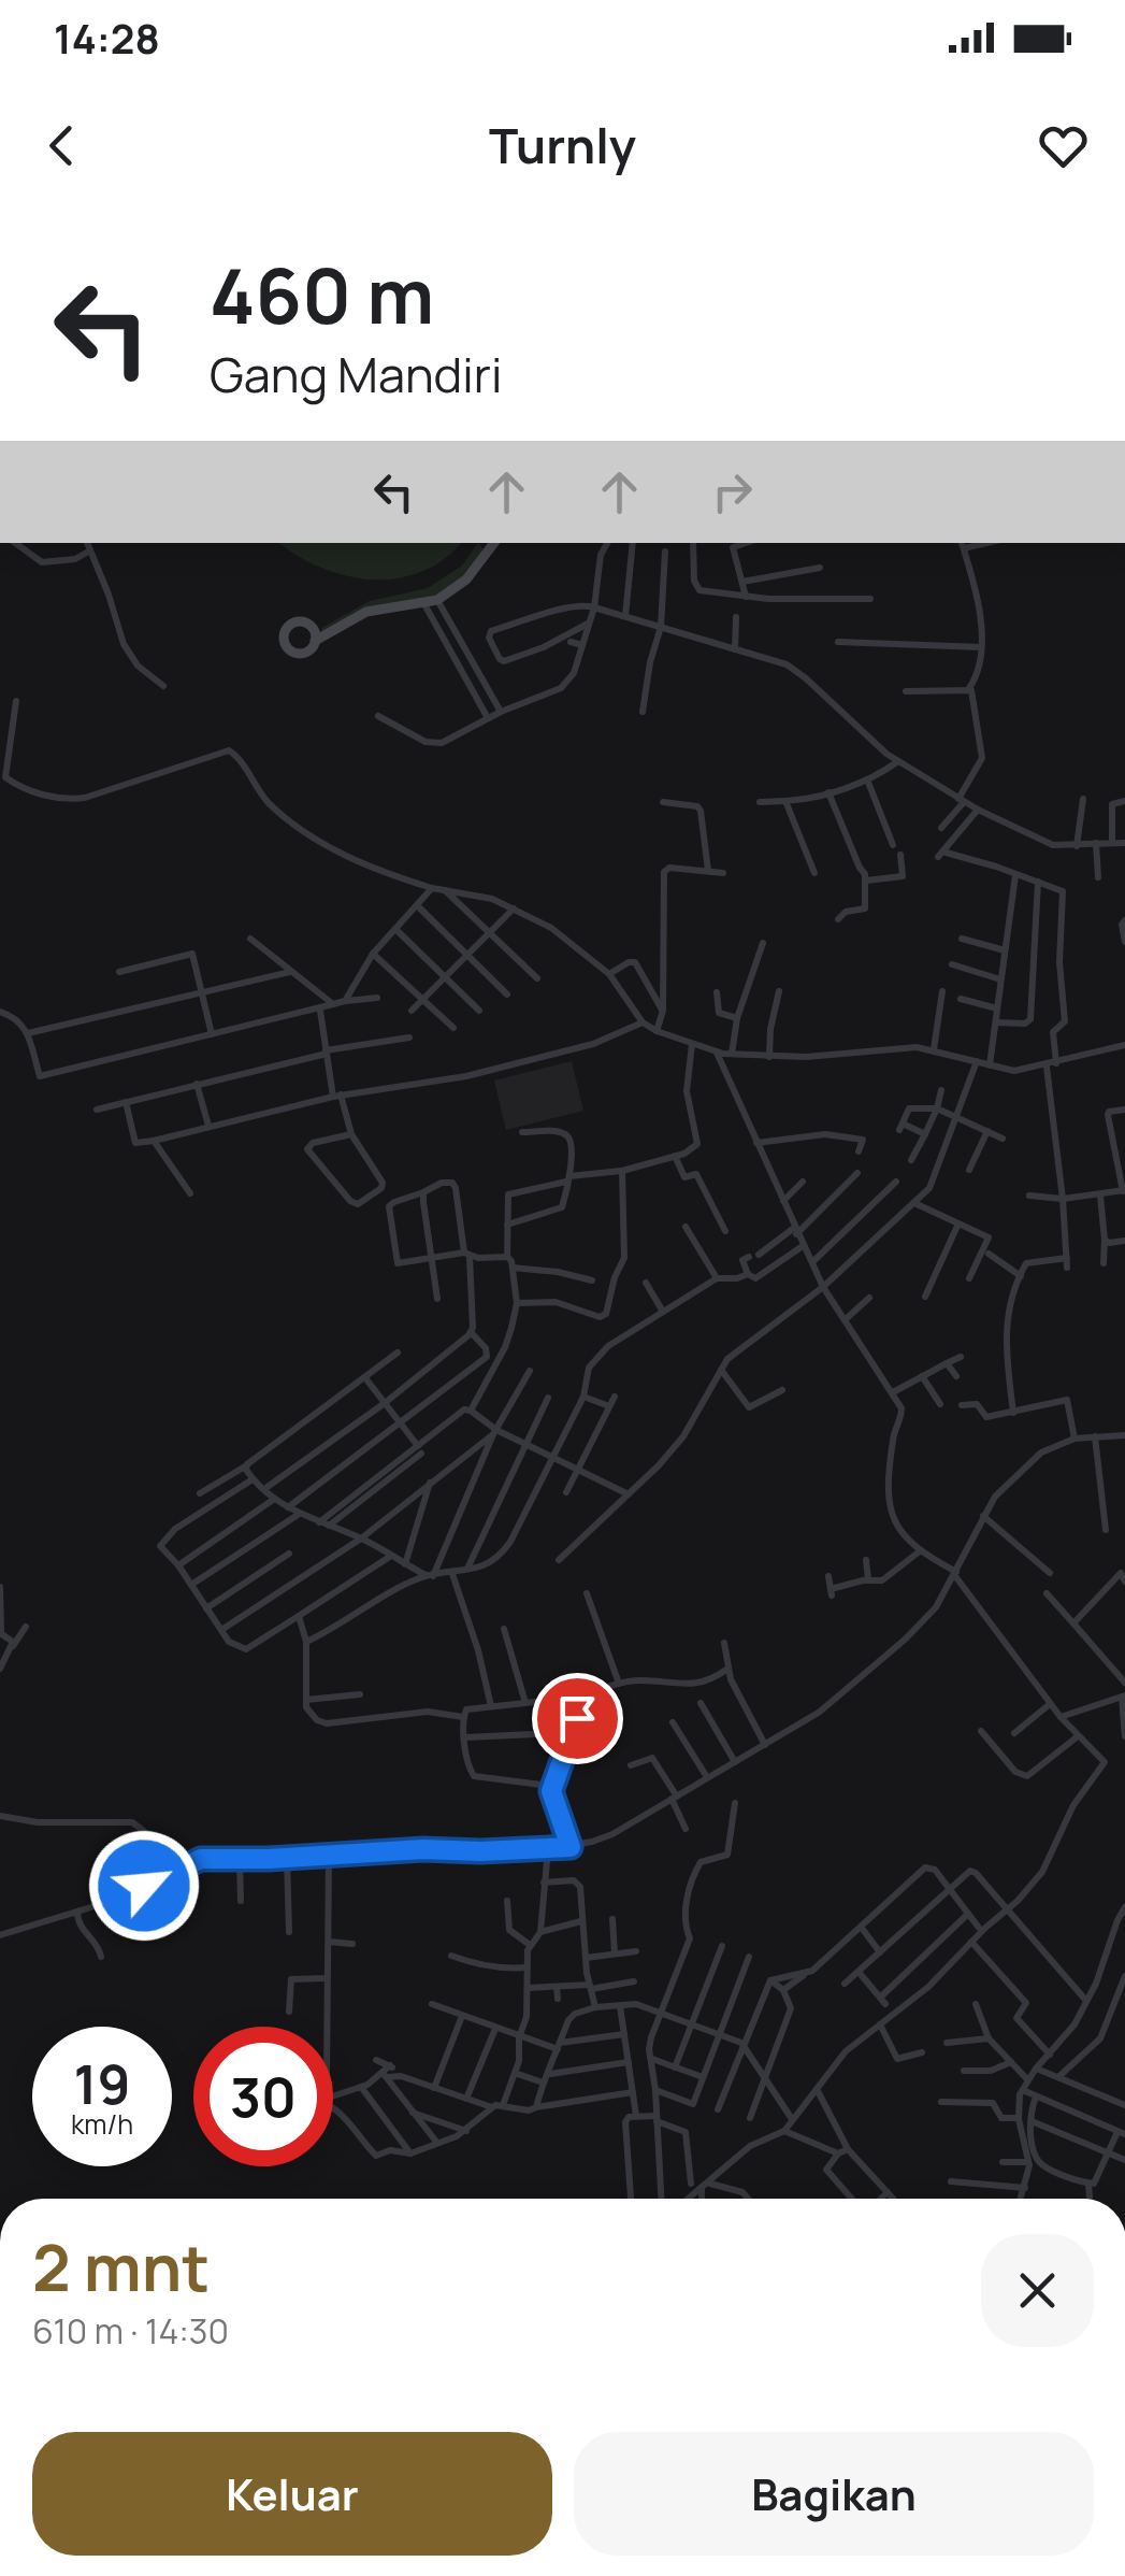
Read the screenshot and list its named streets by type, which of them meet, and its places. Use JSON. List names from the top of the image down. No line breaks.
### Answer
{"page":{"status":"14:28","header":"Turnly","turn":["460 m","Gang Mandiri"],"speed":"19 km/h","limit":"30","heading":["2 mnt","610 m · 14:30"],"buttons":["Keluar","Bagikan"]}}
